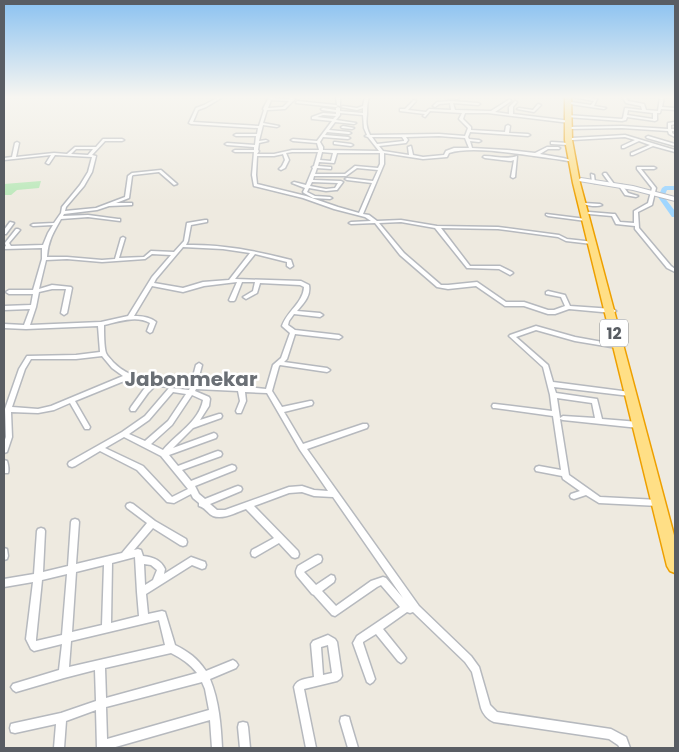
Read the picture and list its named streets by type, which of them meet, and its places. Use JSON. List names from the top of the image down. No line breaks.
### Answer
{"streets":{"highway":["12"]},"districts":["Jabonmekar"]}
